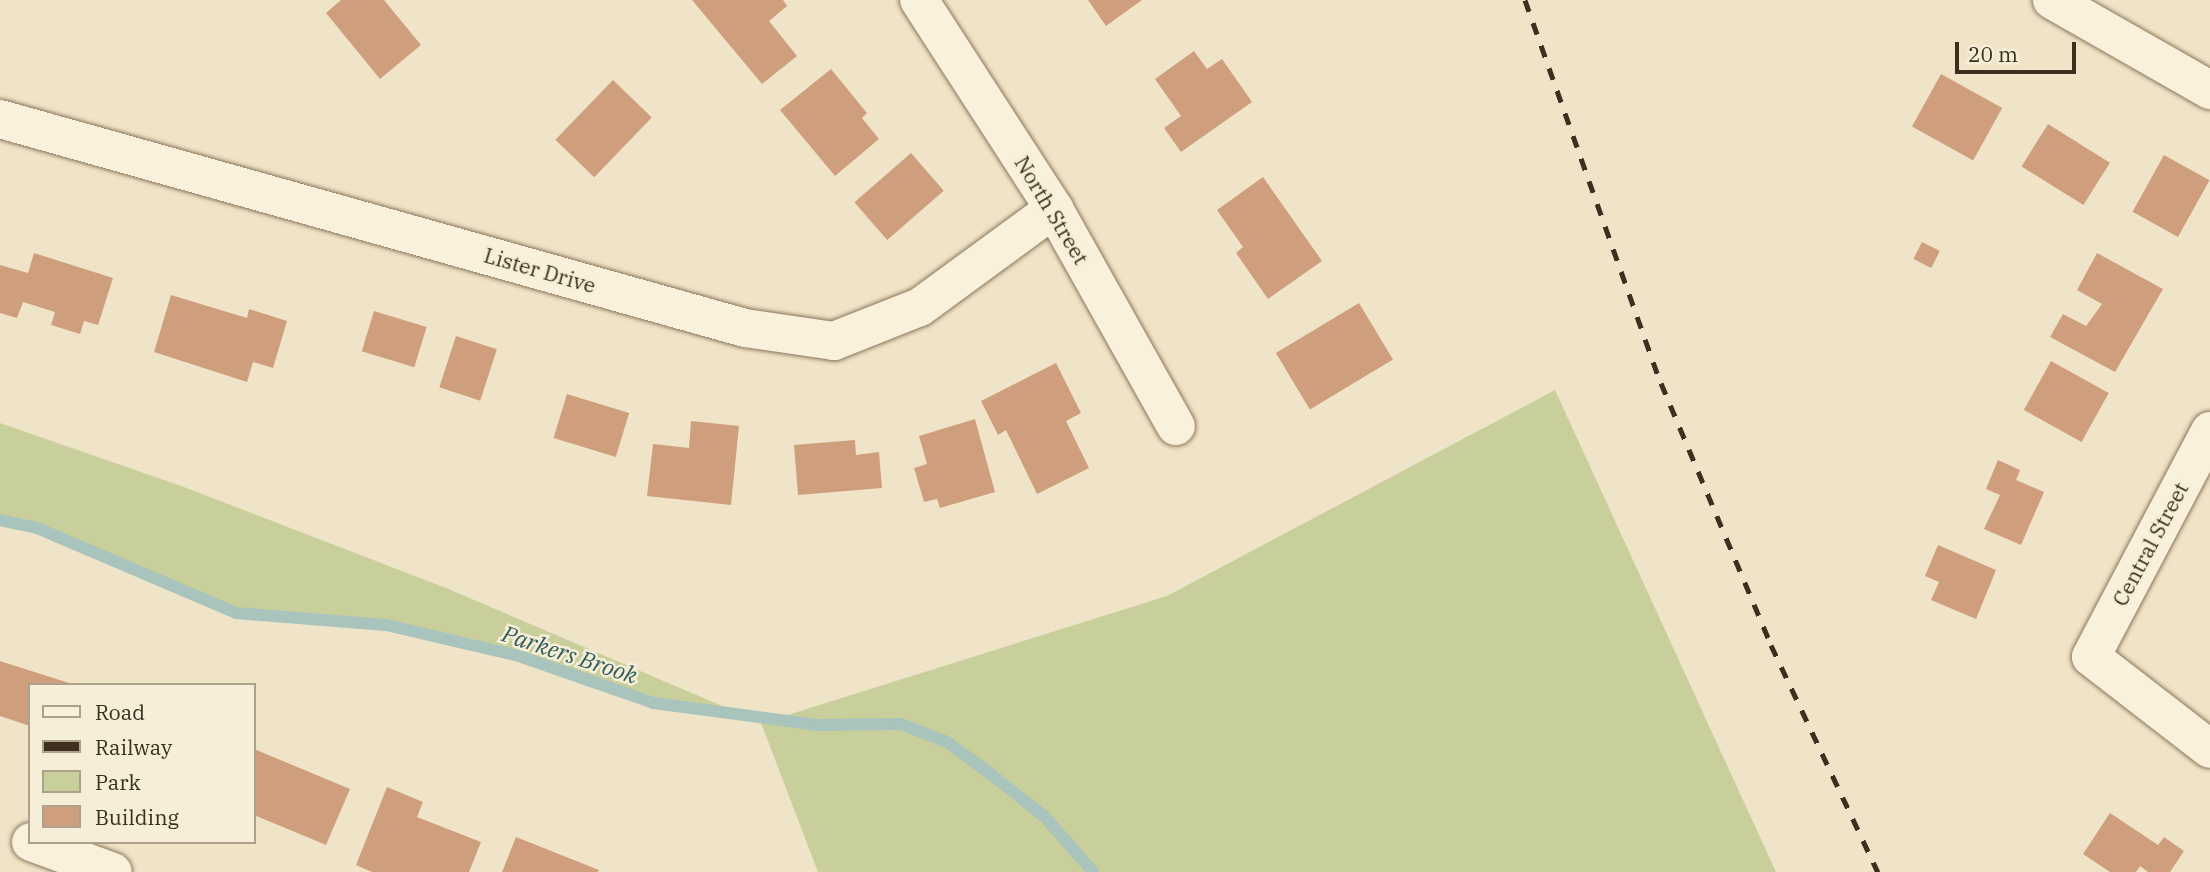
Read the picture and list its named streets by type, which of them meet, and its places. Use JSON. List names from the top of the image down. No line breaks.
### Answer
{"streets":{"street":["North Street","Lister Drive","Central Street"]},"crossings":[["North Street","Lister Drive"]],"water":["Parkers Brook"],"legend":["Road","Railway","Park","Building"],"scale_bar":"20 m"}
